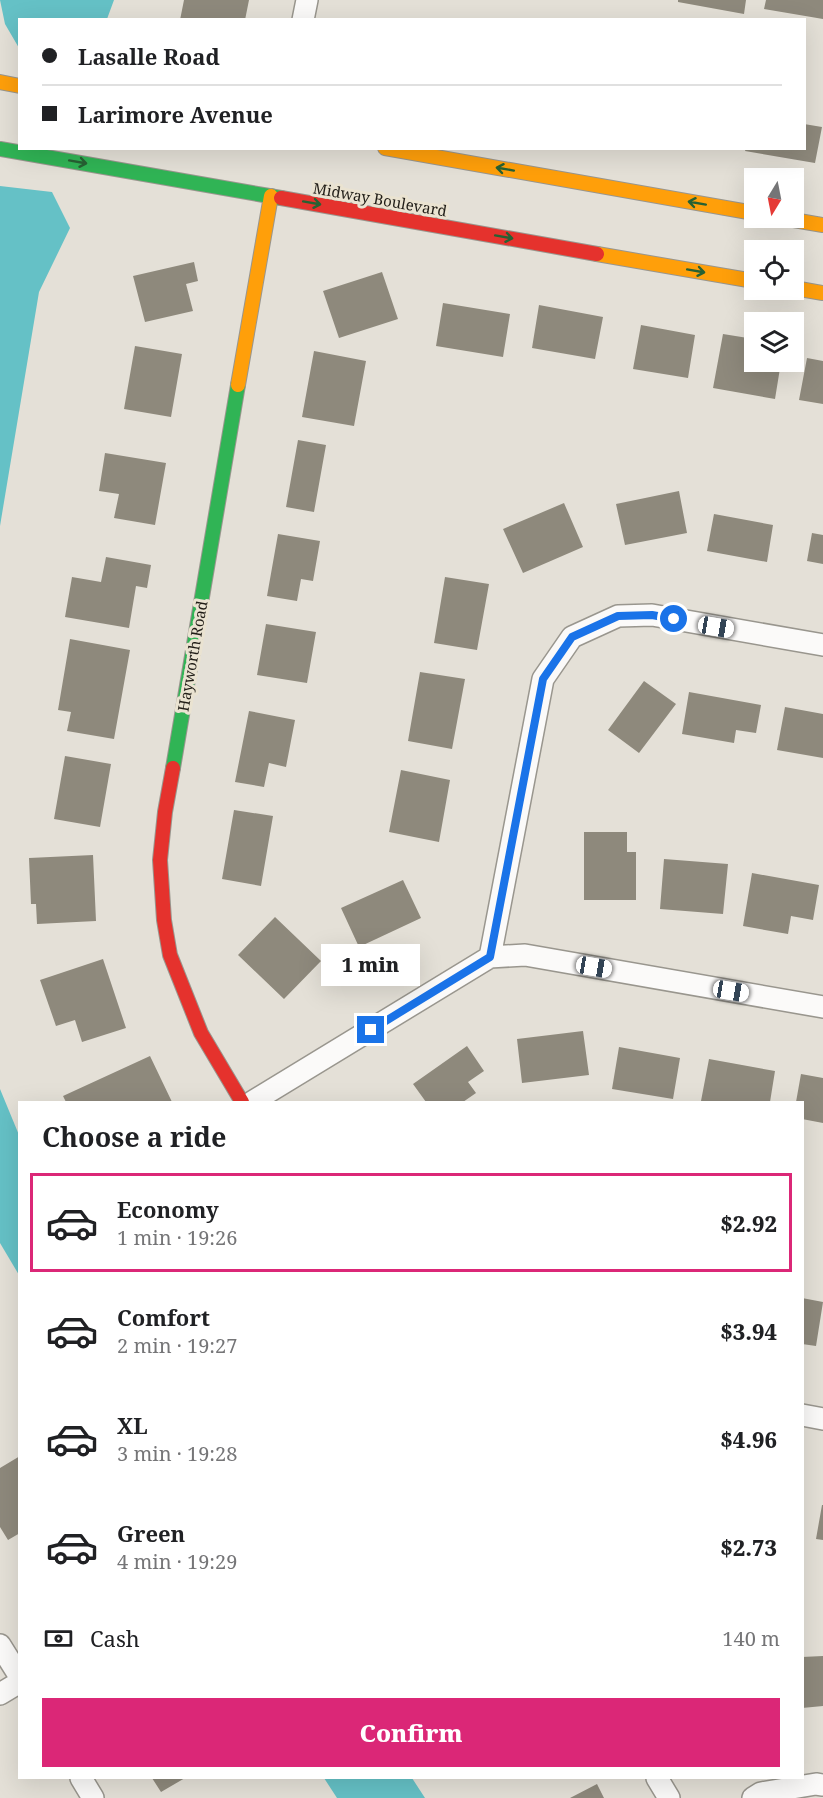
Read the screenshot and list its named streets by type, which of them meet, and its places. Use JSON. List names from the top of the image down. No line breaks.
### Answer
{"streets":{"street":["Midway Boulevard","Hayworth Road"]},"crossings":[["Midway Boulevard","Hayworth Road"]],"north":"bottom","page":{"banner":["Lasalle Road","Larimore Avenue"],"bubble":"1 min","heading":"Choose a ride","list":[{"name":"Economy","note":"1 min · 19:26","value":"$2.92"},{"name":"Comfort","note":"2 min · 19:27","value":"$3.94"},{"name":"XL","note":"3 min · 19:28","value":"$4.96"},{"name":"Green","note":"4 min · 19:29","value":"$2.73"}],"pay":["Cash","140 m"],"buttons":"Confirm"}}
